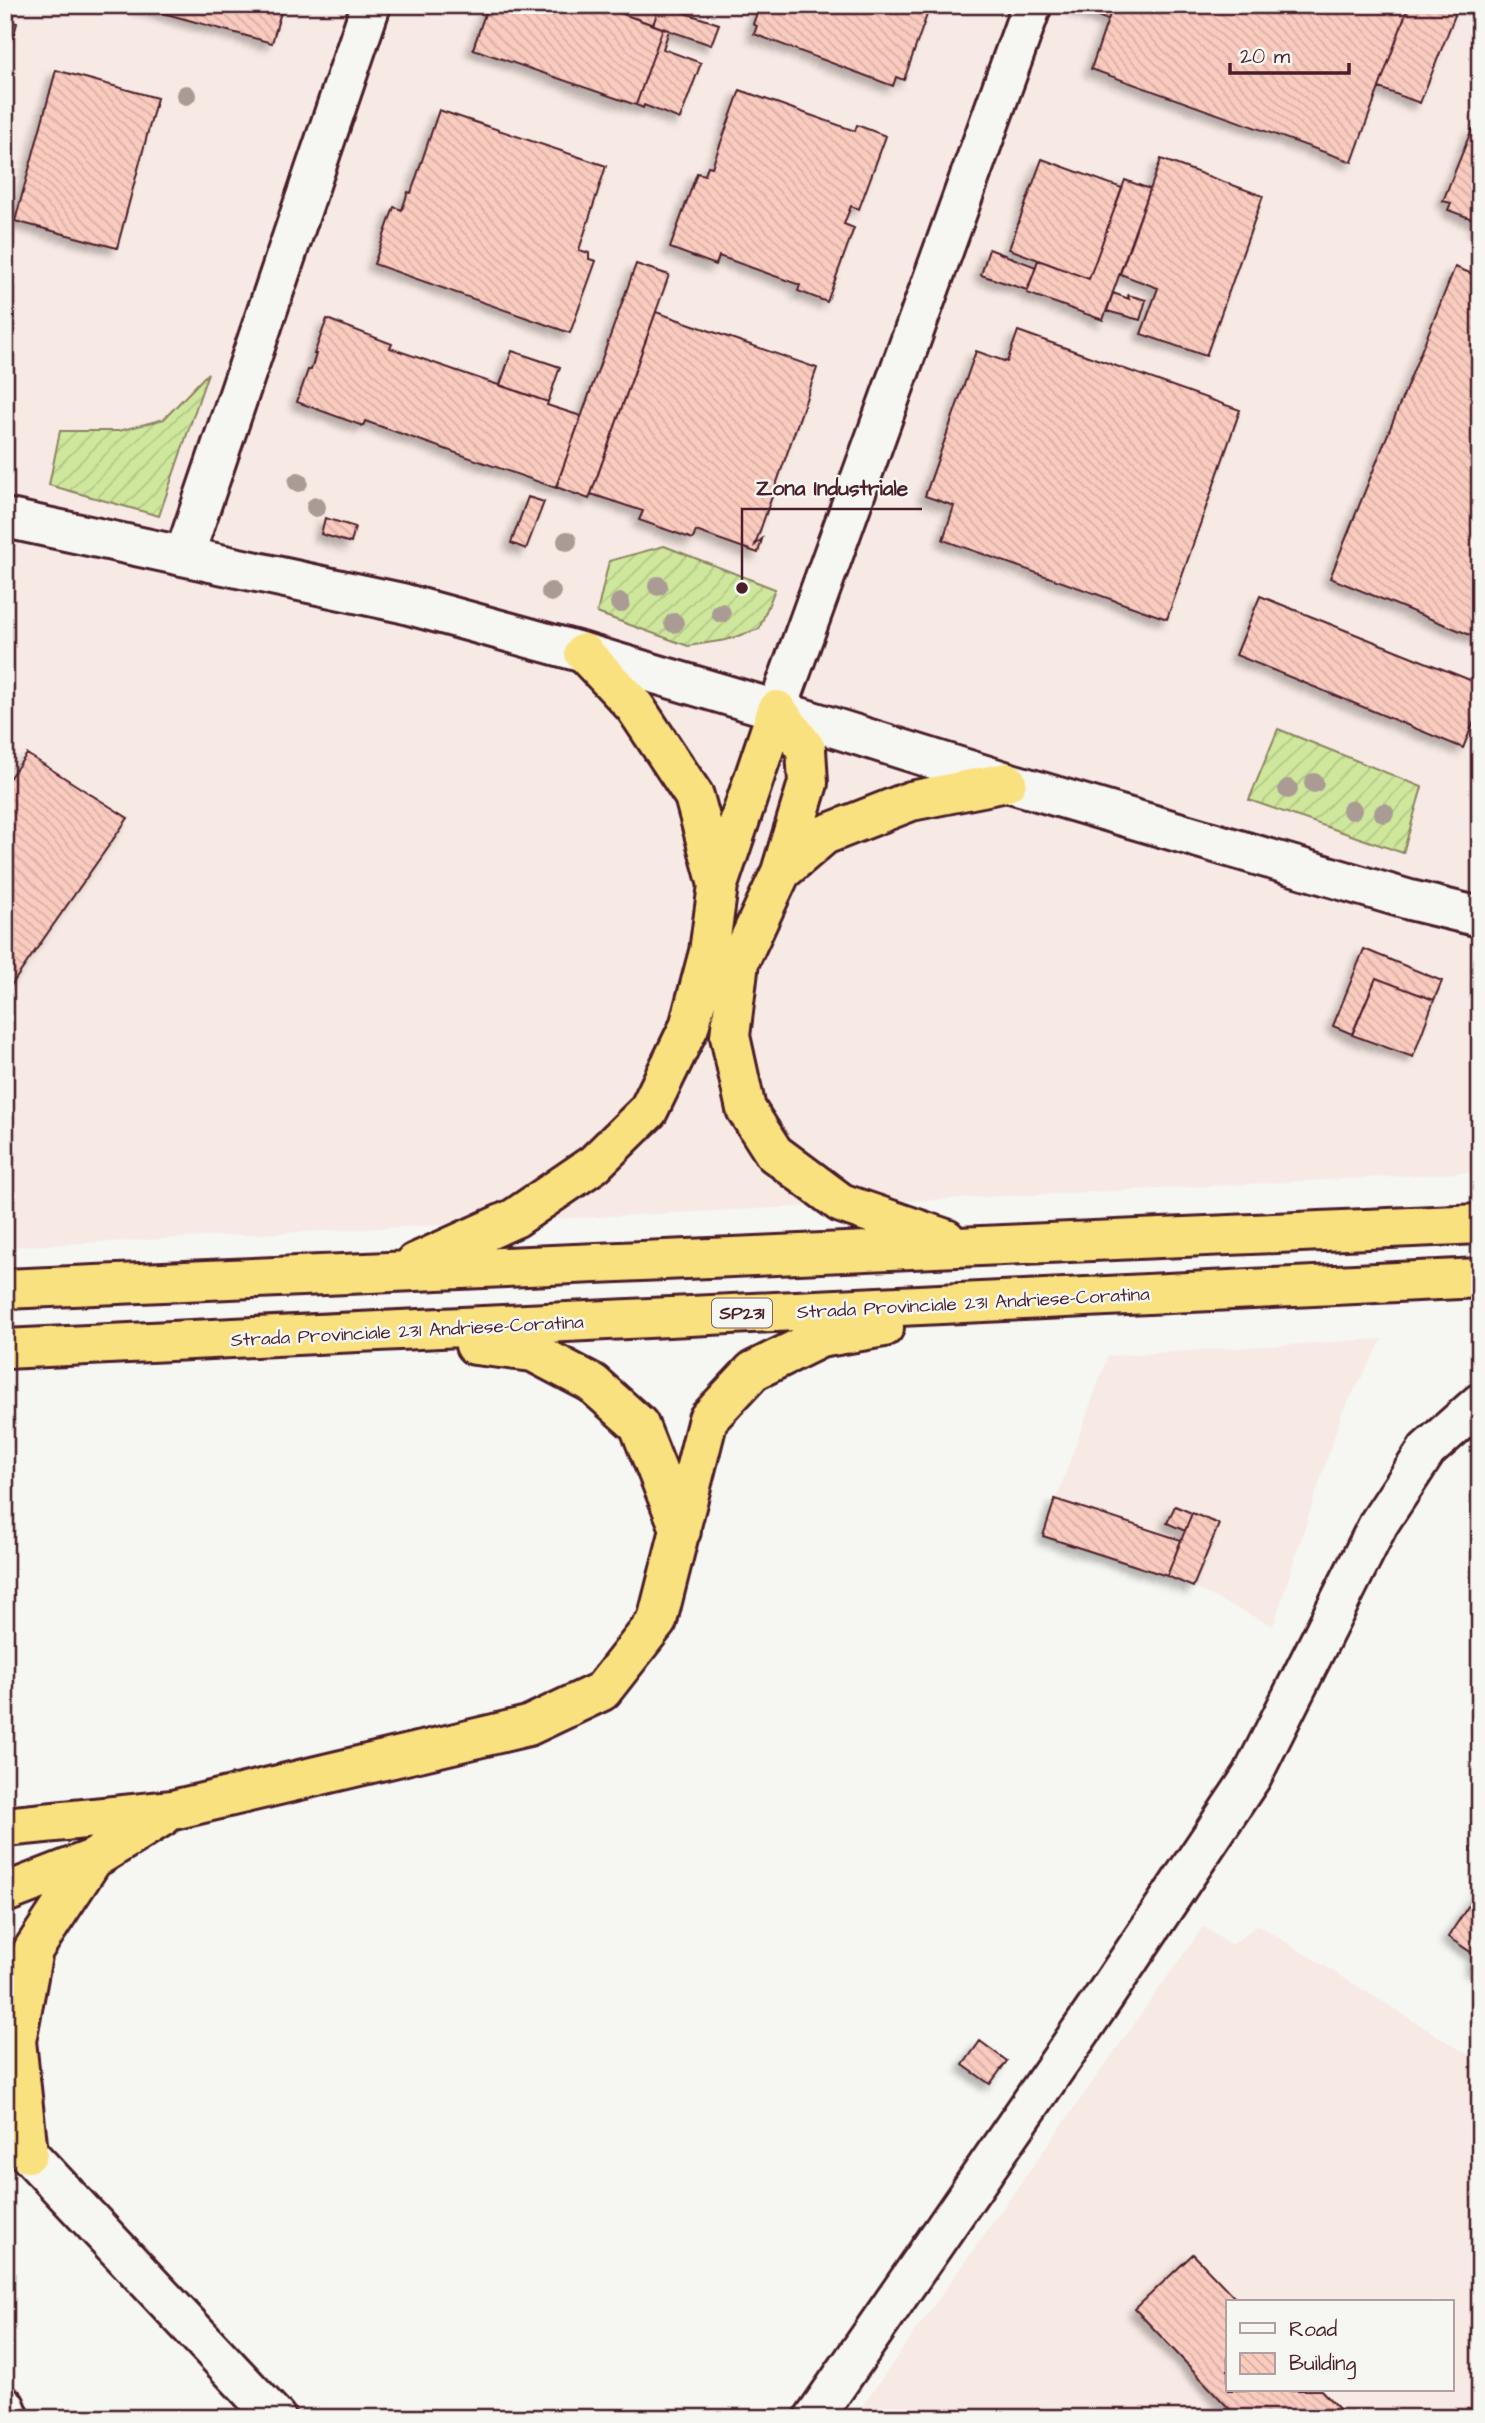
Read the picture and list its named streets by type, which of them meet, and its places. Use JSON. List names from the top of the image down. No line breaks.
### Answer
{"streets":{"highway":["Strada Provinciale 231 Andriese-Coratina","SP231"]},"places":["Zona Industriale"],"legend":["Road","Building"],"scale_bar":"20 m"}
